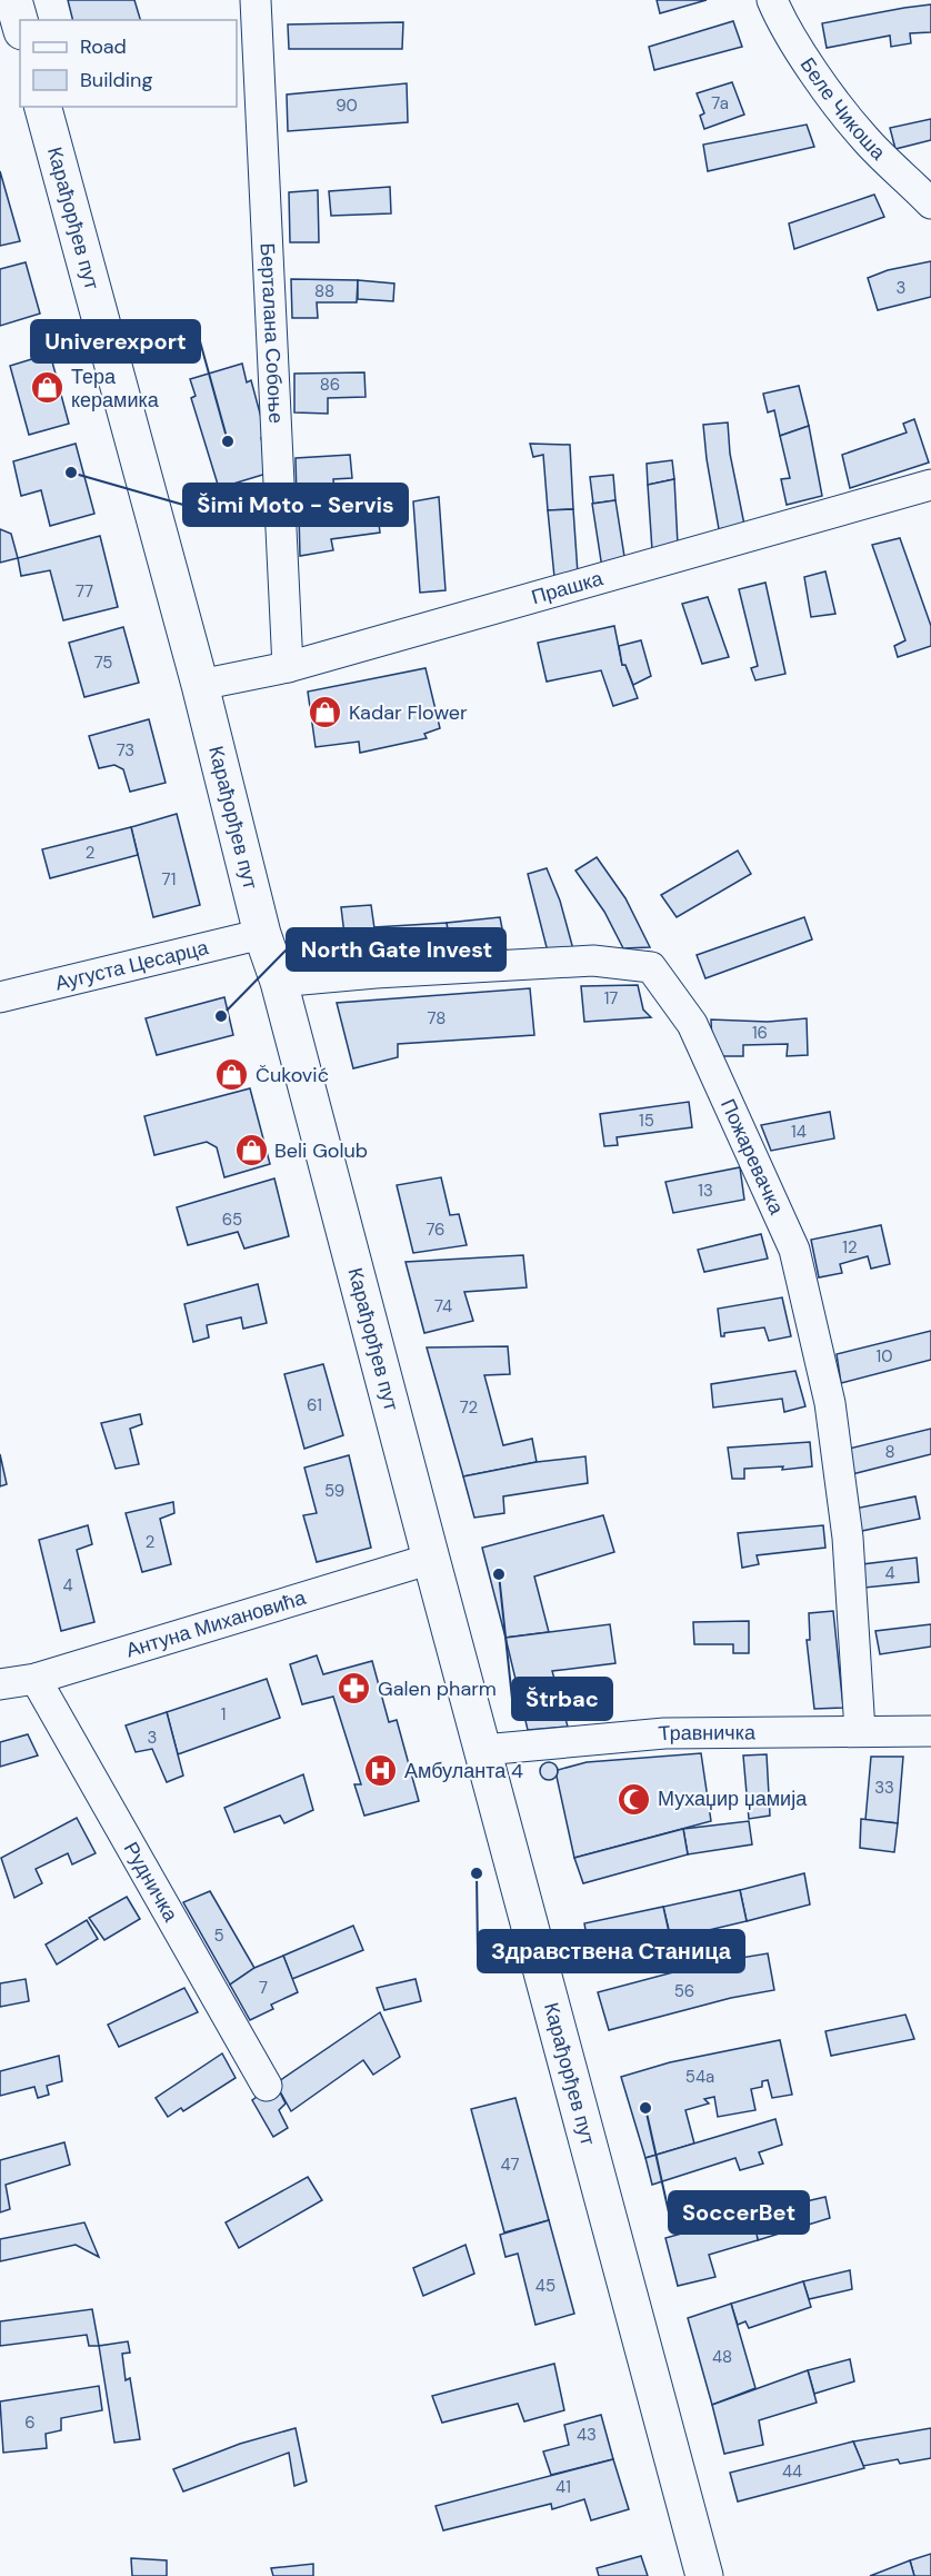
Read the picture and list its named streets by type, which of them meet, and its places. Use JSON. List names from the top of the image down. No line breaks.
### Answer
{"streets":{"main road":["Карађорђев пут"],"street":["Беле Чикоша","Берталана Собоње","Прашка","Аугуста Цесарца","Пожаревачка","Антуна Михановића","Травничка","Рудничка"]},"crossings":[["Карађорђев пут","Прашка"],["Карађорђев пут","Аугуста Цесарца"],["Карађорђев пут","Пожаревачка"],["Карађорђев пут","Антуна Михановића"],["Карађорђев пут","Травничка"],["Берталана Собоње","Прашка"],["Пожаревачка","Травничка"],["Антуна Михановића","Рудничка"]],"places":{"shop":["Тера керамика","Kadar Flower","Čuković","Beli Golub"],"other":["Univerexport","Šimi Moto - Servis","North Gate Invest","Štrbac","Здравствена Станица","SoccerBet"],"pharmacy":["Galen pharm"],"hospital":["Амбуланта 4"],"mosque":["Мухаџир џамија"]},"house_numbers":["7a","90","3","88","86","77","75","73","2","71","17","78","16","15","14","13","65","76","12","74","10","61","72","8","59","2","4","4","1","3","33","5","7","56","54a","47","45","48","6","43","44","41"],"legend":["Road","Building"]}
